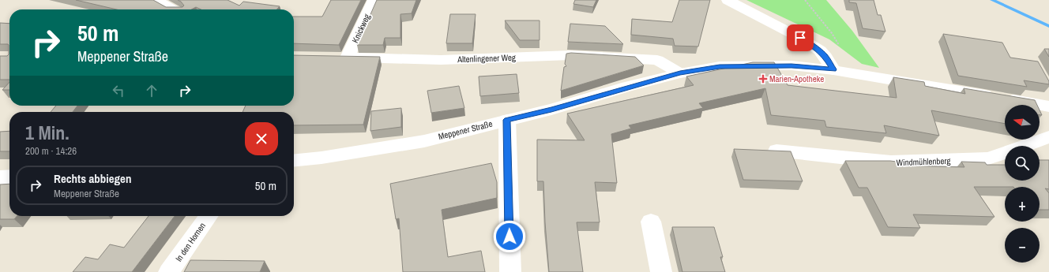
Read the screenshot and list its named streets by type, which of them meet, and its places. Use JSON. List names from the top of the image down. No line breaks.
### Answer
{"streets":{"street":["Knickweg","Altenlingener Weg","Meppener Straße","Windmühlenberg","In den Hornen"]},"crossings":[["Knickweg","Altenlingener Weg"],["Altenlingener Weg","Meppener Straße"]],"places":{"health":["Marien-Apotheke"]},"north":"left","page":{"turn":["50 m","Meppener Straße"],"map_buttons":["+","−"],"heading":["1 Min.","200 m · 14:26"],"list":[{"name":"Rechts abbiegen","note":"Meppener Straße","value":"50 m"}]}}
